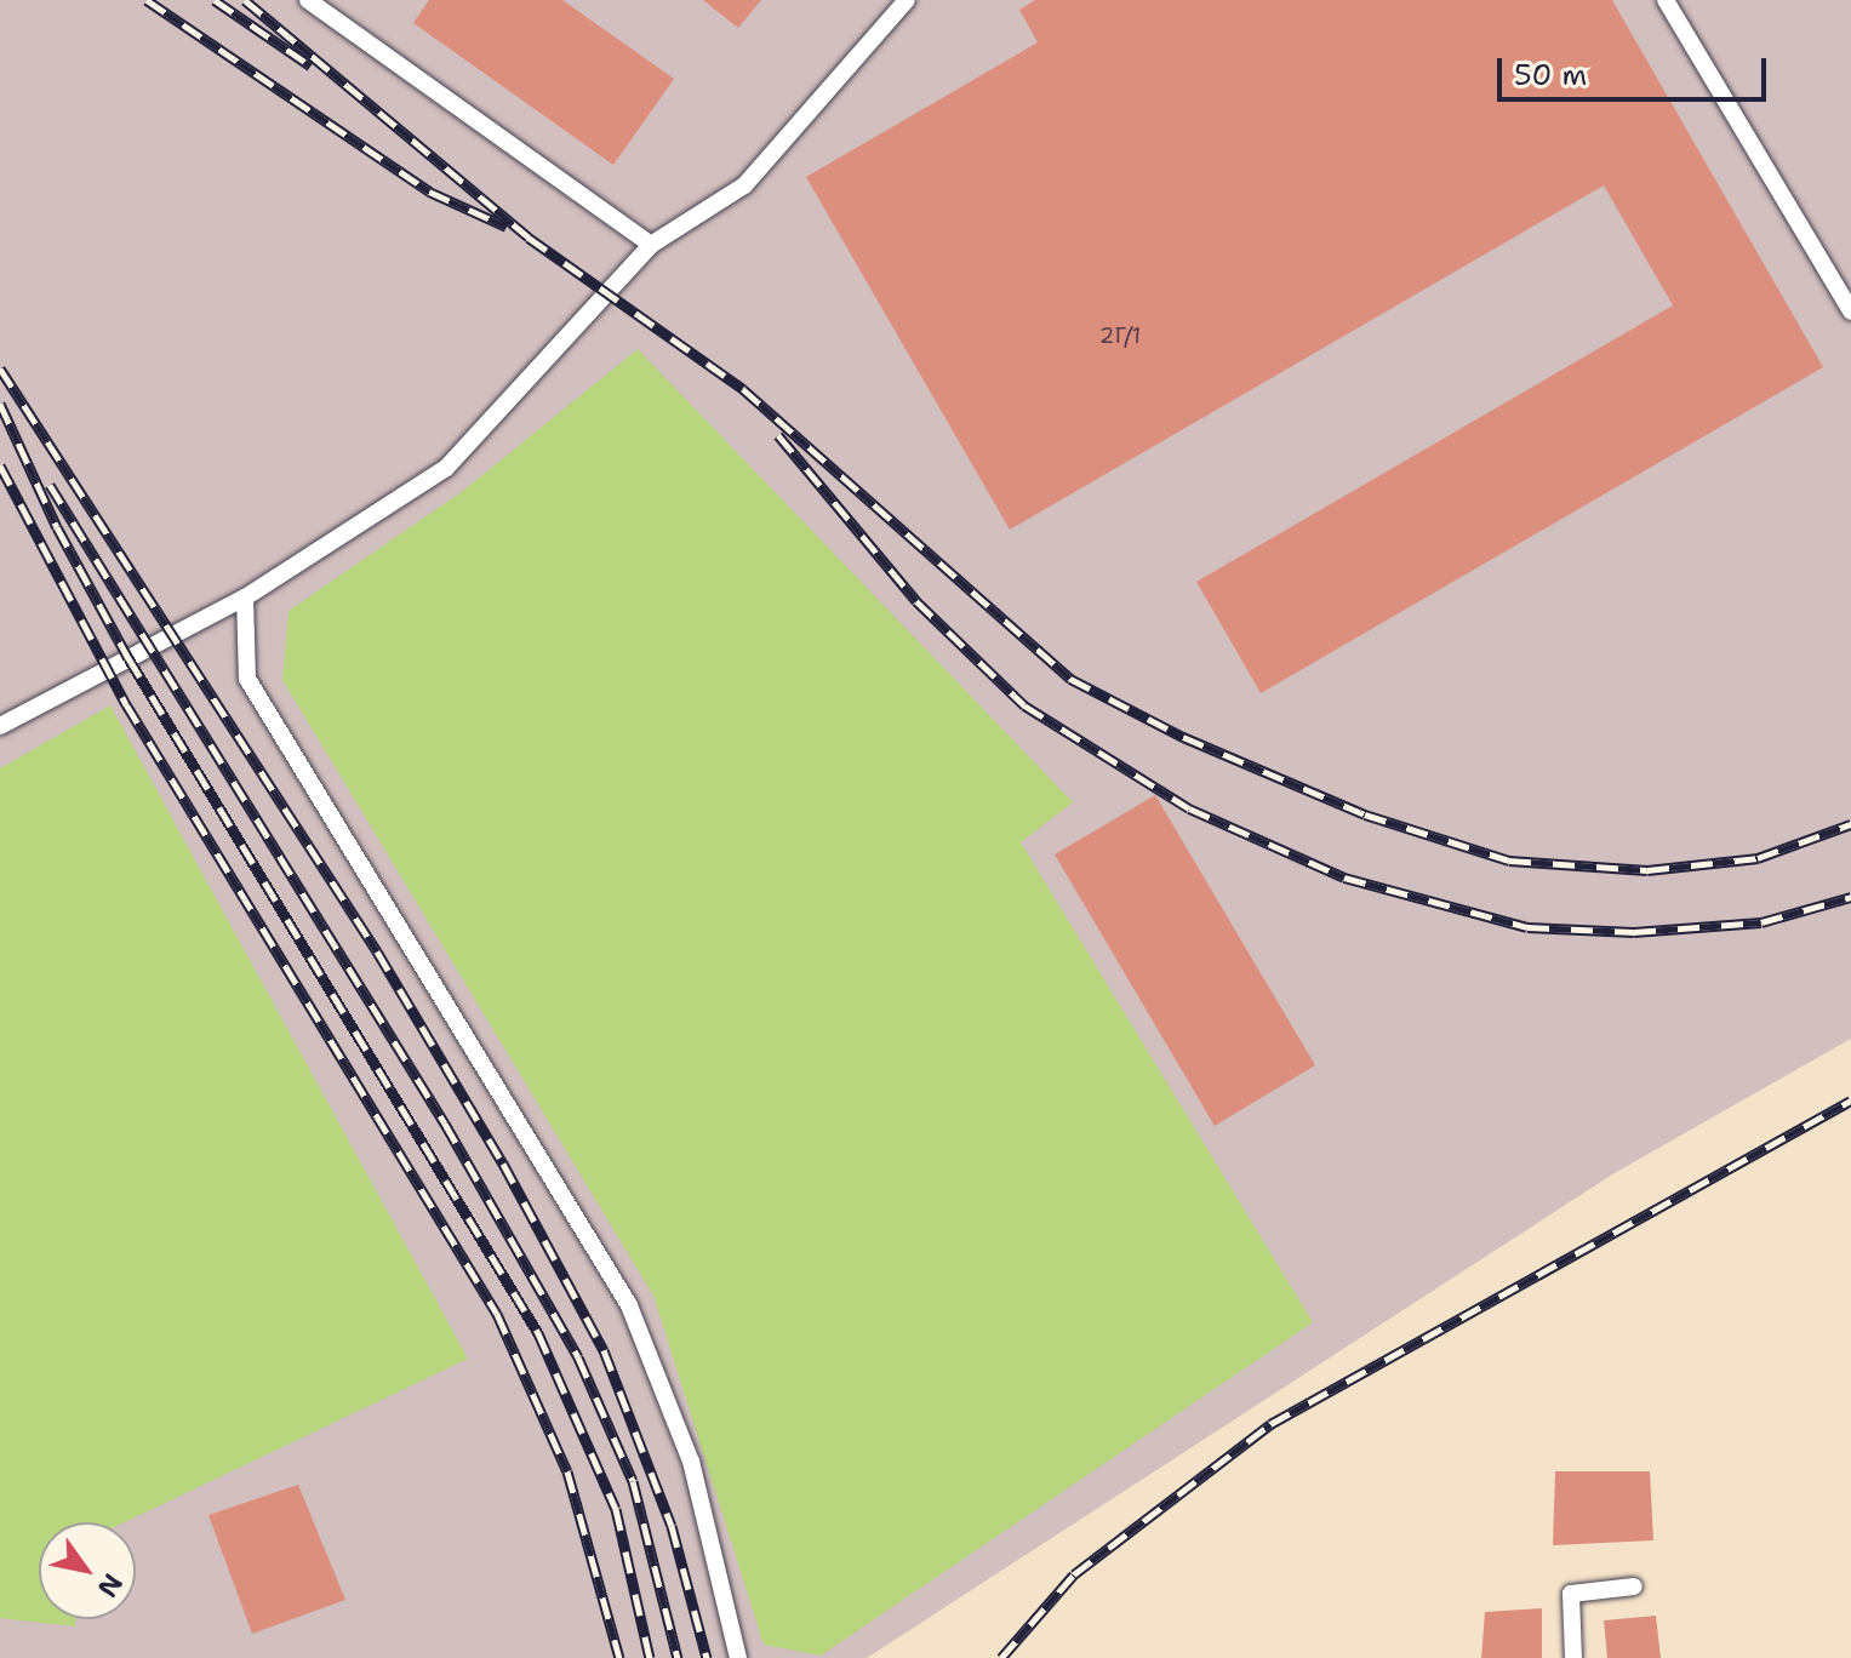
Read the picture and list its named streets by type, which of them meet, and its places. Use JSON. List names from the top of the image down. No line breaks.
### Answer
{"house_numbers":["2Г/1"],"scale_bar":"50 m","north":"bottom right"}
